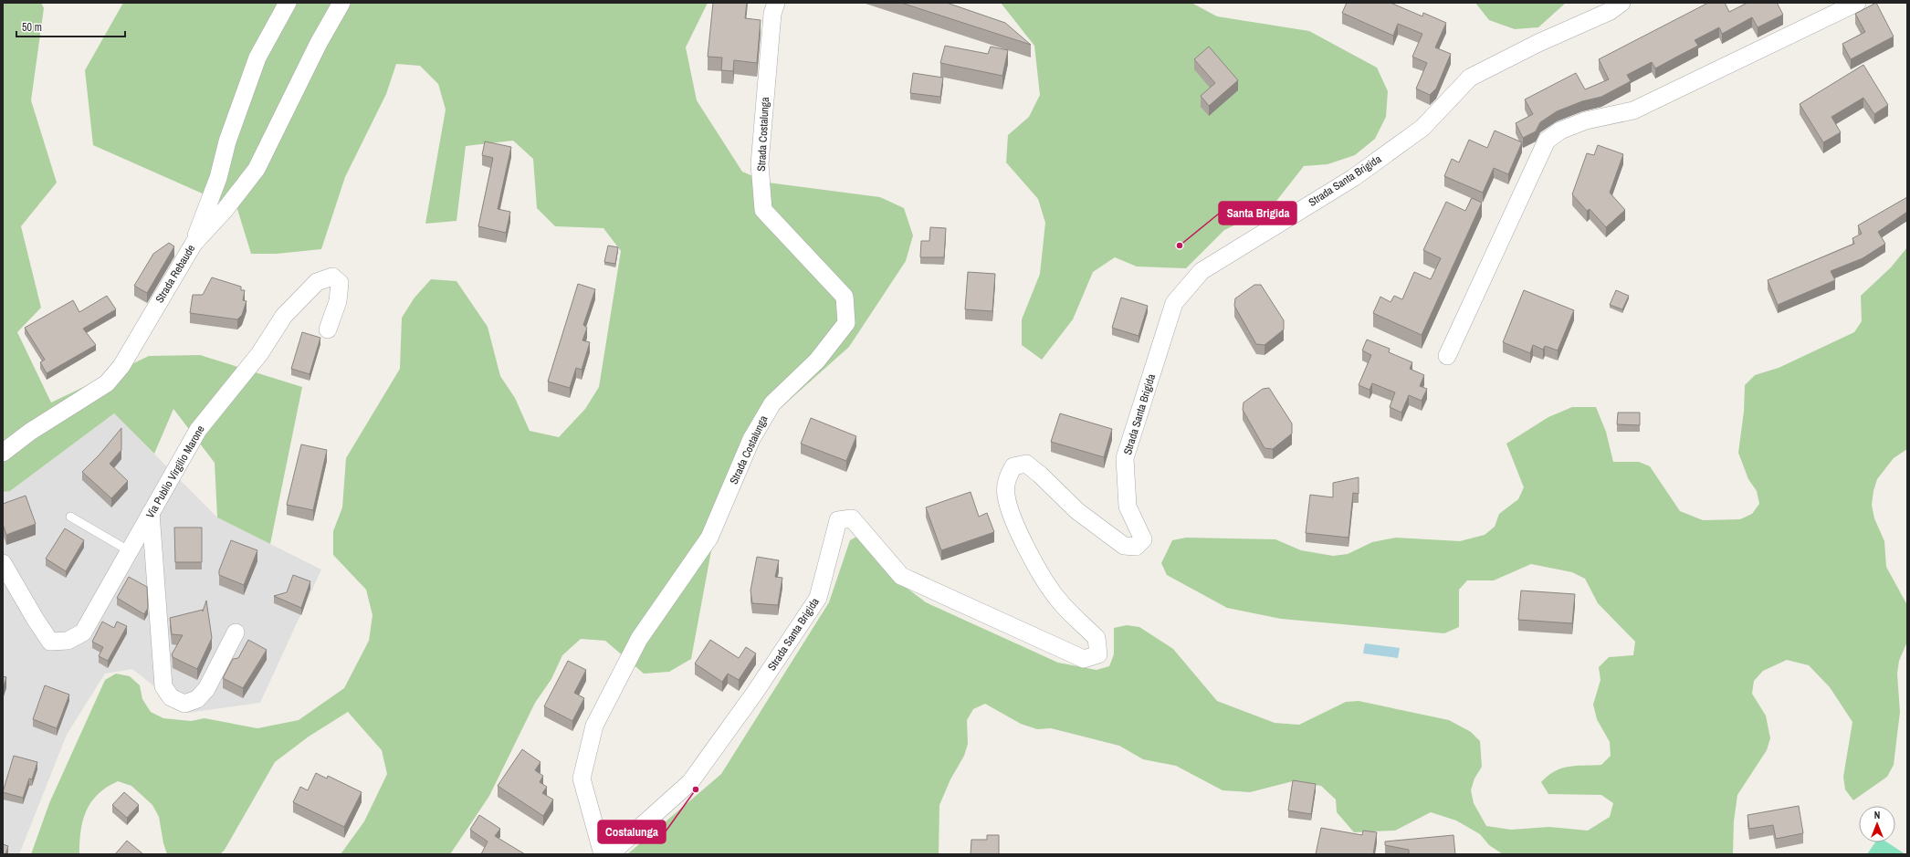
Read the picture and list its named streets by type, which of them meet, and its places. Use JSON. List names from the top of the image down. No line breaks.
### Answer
{"streets":{"street":["Strada Costalunga","Strada Santa Brigida","Strada Rebaude","Via Publio Virgilio Marone"]},"places":["Santa Brigida","Costalunga"],"scale_bar":"50 m","north":"top"}
